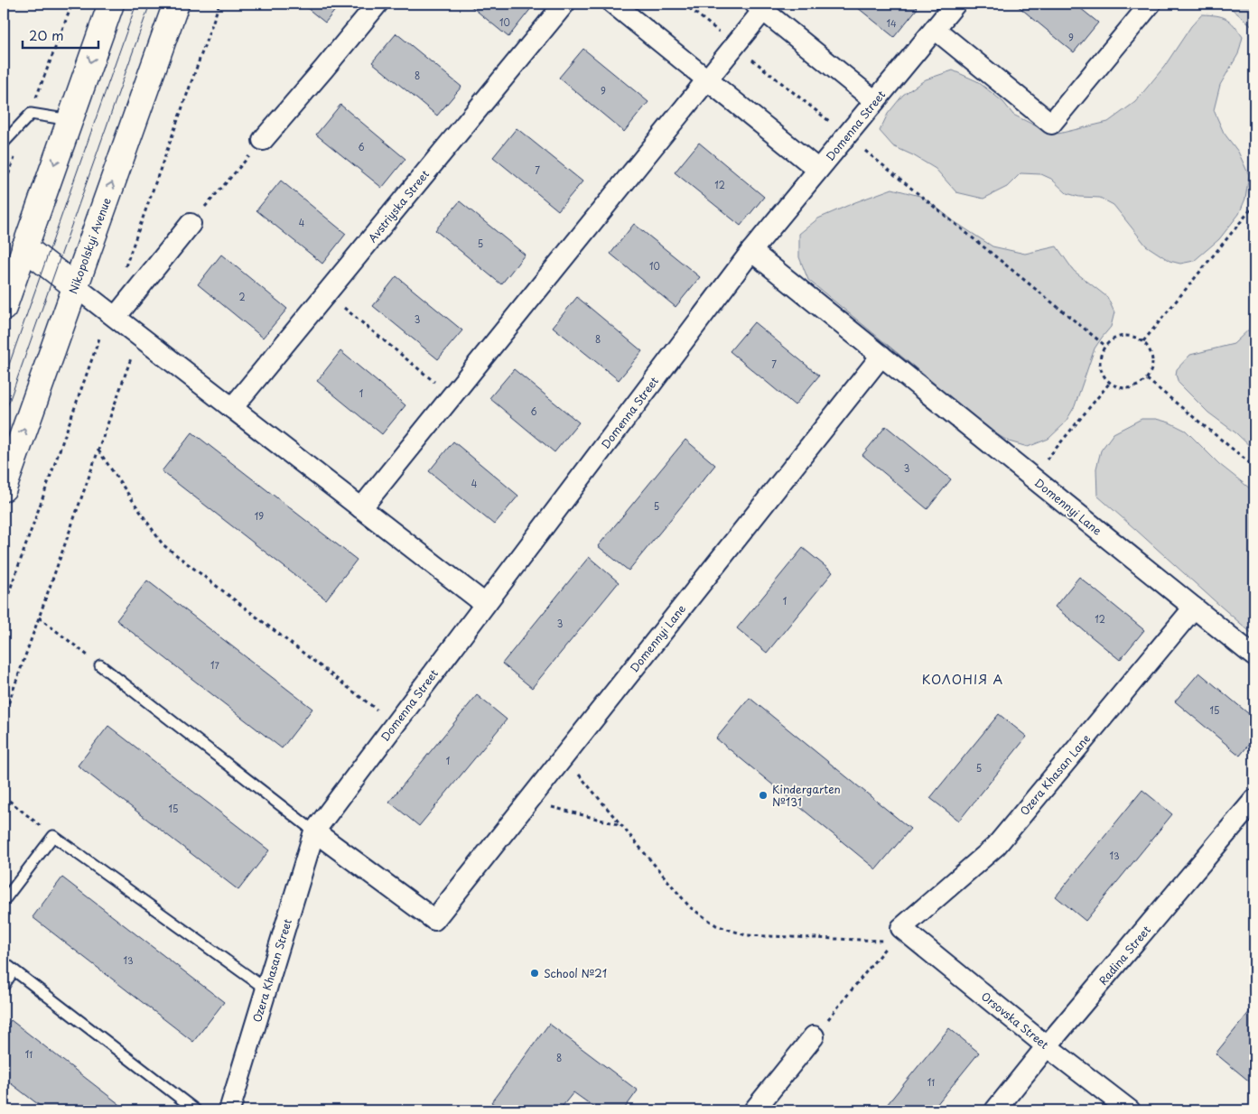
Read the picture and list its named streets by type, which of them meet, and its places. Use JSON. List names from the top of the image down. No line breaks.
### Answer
{"streets":{"main road":["Nikopolskyi Avenue"],"street":["Domenna Street","Avstriyska Street","Domennyi Lane","Ozera Khasan Lane","Radina Street","Ozera Khasan Street","Orsovska Street"]},"crossings":[["Domenna Street","Domennyi Lane"],["Domenna Street","Ozera Khasan Street"],["Domennyi Lane","Ozera Khasan Lane"],["Domennyi Lane","Ozera Khasan Street"],["Ozera Khasan Lane","Orsovska Street"],["Radina Street","Orsovska Street"]],"districts":["КОЛОНІЯ А"],"places":["Kindergarten №131","School №21"],"house_numbers":["10","14","9","8","9","6","7","12","4","5","10","2","3","8","7","1","6","3","4","5","19","1","12","3","17","15","1","5","15","13","13","11","8","11"],"scale_bar":"20 m"}
